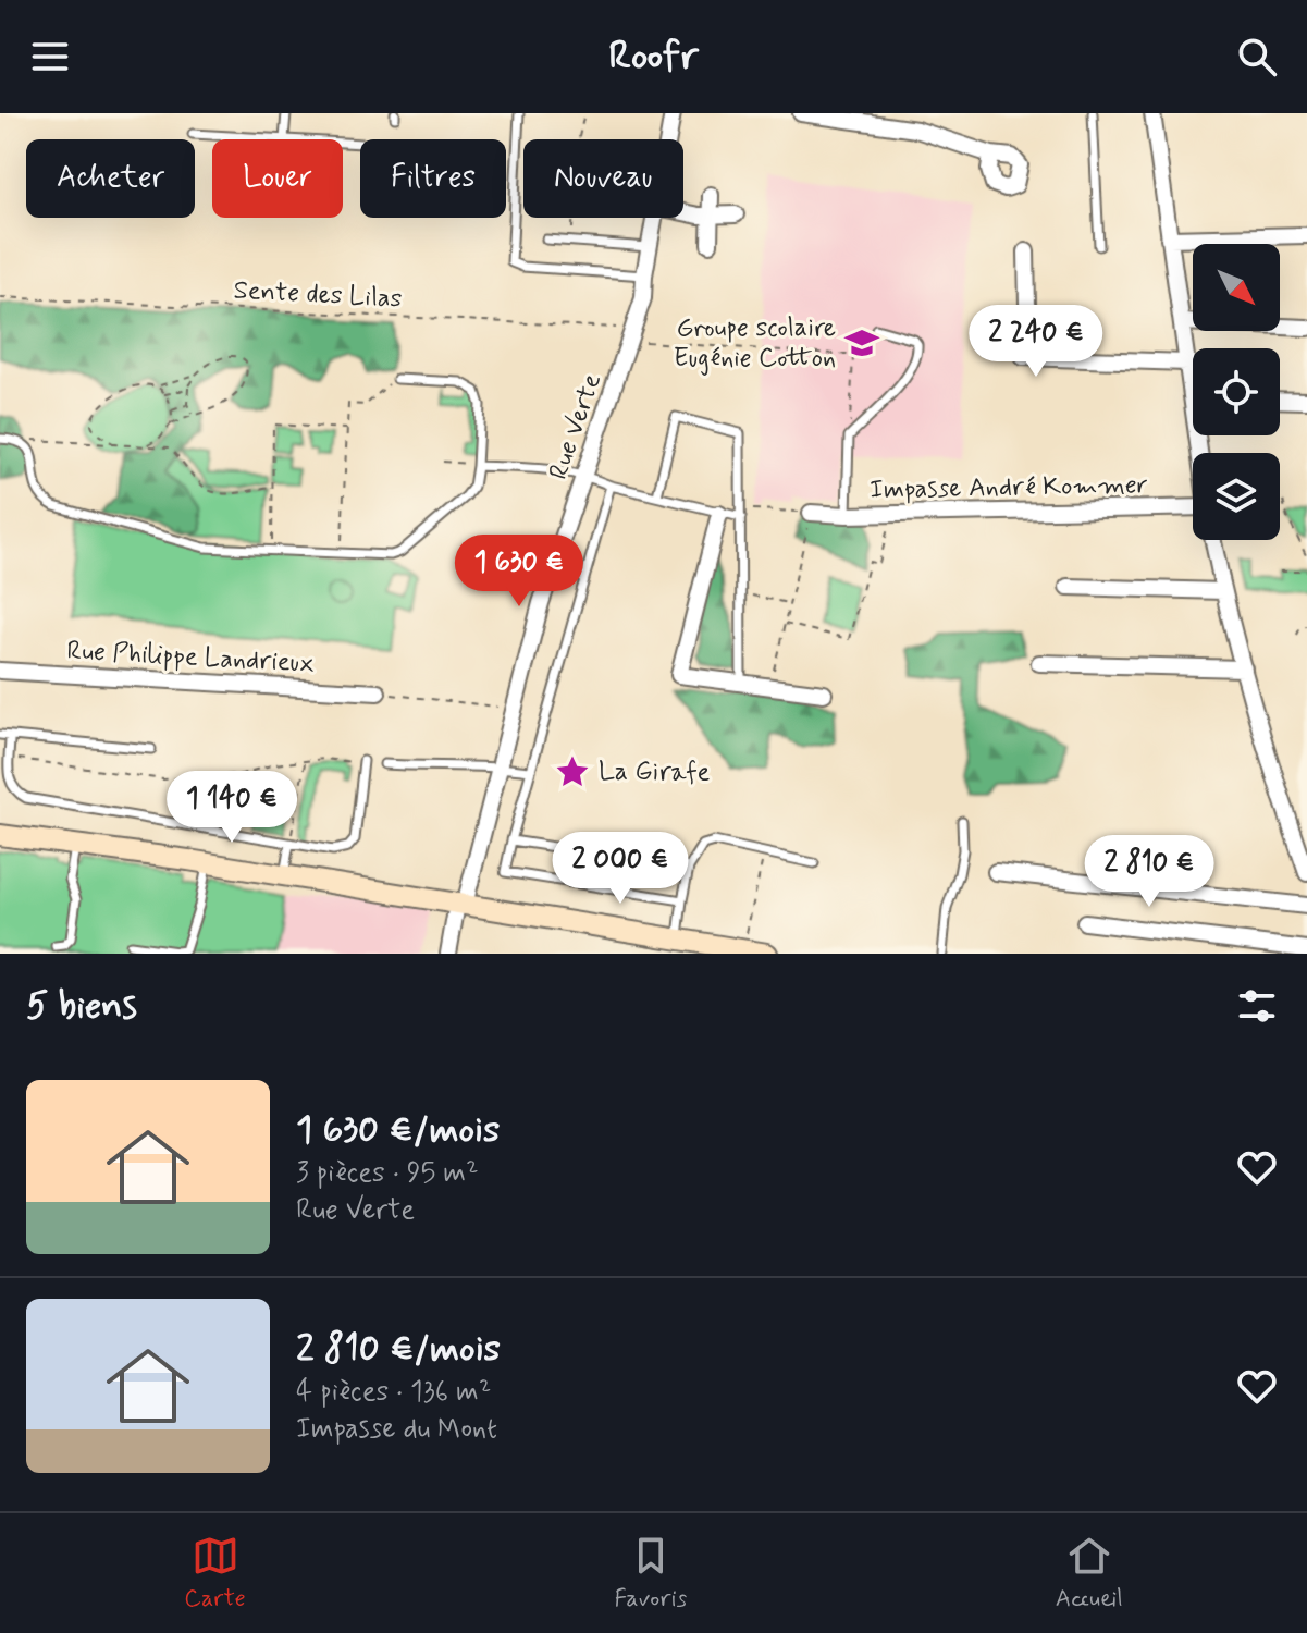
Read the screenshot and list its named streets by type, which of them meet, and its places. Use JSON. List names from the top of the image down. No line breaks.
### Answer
{"streets":{"street":["Rue Verte","Impasse André Kommer","Rue Philippe Landrieux"],"path":["Sente des Lilas"]},"crossings":[["Sente des Lilas","Rue Verte"]],"places":{"school or university":["Groupe scolaire Eugénie Cotton"],"place":["La Girafe"]},"north":"bottom right","page":{"header":"Roofr","chip":["Acheter","Louer","Filtres","Nouveau"],"price":["2 240 €","1 630 €","1 140 €","2 000 €","2 810 €"],"heading":"5 biens","list":[{"name":"1 630 €/mois","note":"3 pièces · 95 m² · Rue Verte"},{"name":"2 810 €/mois","note":"4 pièces · 136 m² · Impasse du Mont"}],"tabs":["Carte","Favoris","Accueil"]}}
